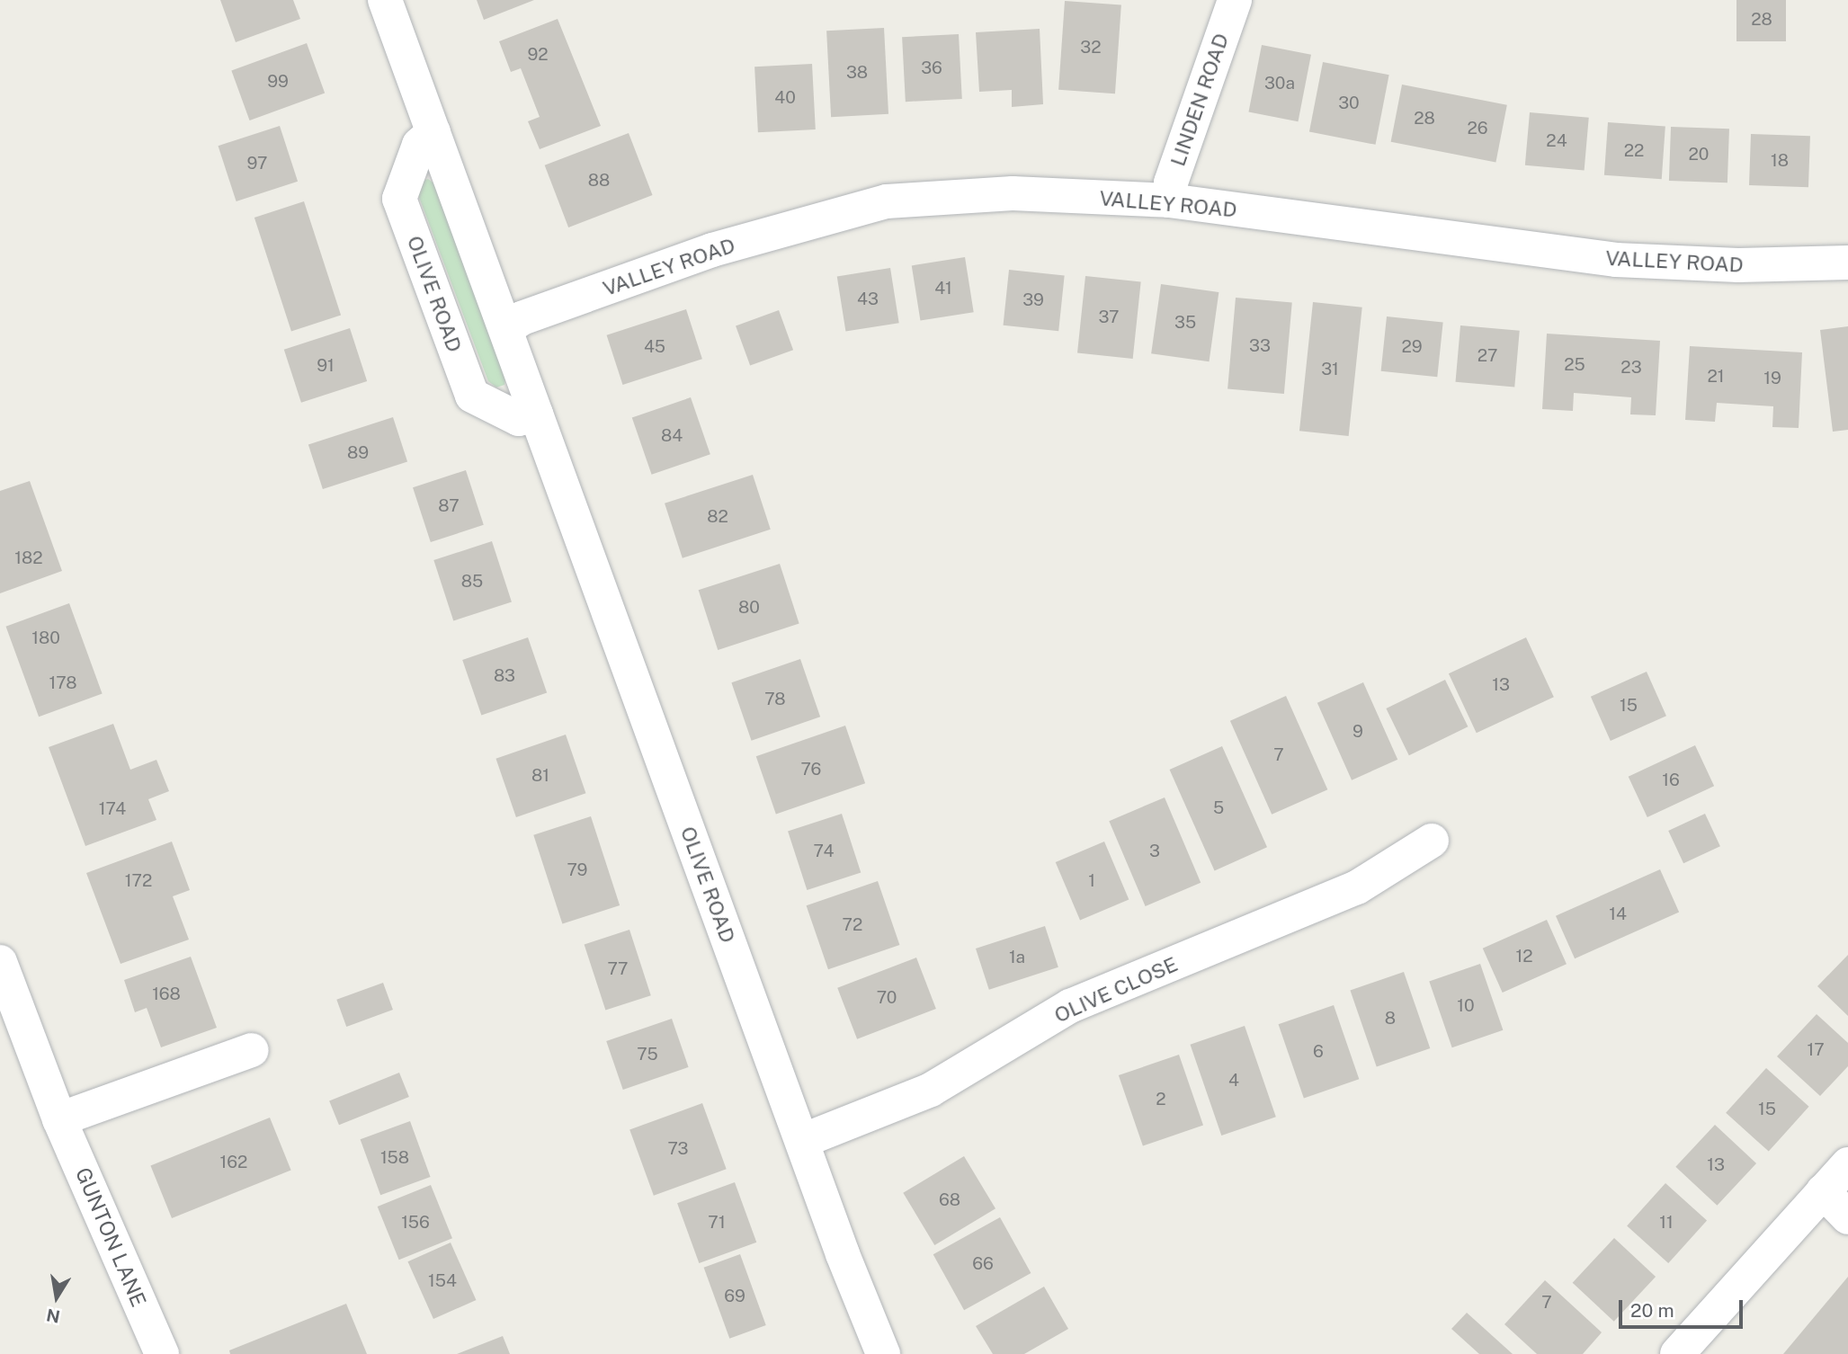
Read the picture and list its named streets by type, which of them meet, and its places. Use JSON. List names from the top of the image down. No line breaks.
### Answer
{"streets":{"street":["LINDEN ROAD","VALLEY ROAD","OLIVE ROAD","OLIVE CLOSE","GUNTON LANE"]},"crossings":[["LINDEN ROAD","VALLEY ROAD"],["VALLEY ROAD","OLIVE ROAD"],["OLIVE ROAD","OLIVE CLOSE"]],"house_numbers":["28","32","92","36","38","99","30a","40","30","28","26","24","22","20","18","97","88","41","43","39","37","35","33","45","29","27","25","91","23","31","21","19","84","89","87","82","182","85","80","180","83","178","13","78","15","9","7","76","81","16","5","174","74","3","79","172","1","14","72","12","1a","77","168","70","10","8","17","6","75","4","2","15","73","158","162","13","68","156","71","11","66","154","69","7"],"scale_bar":"20 m","north":"bottom"}
